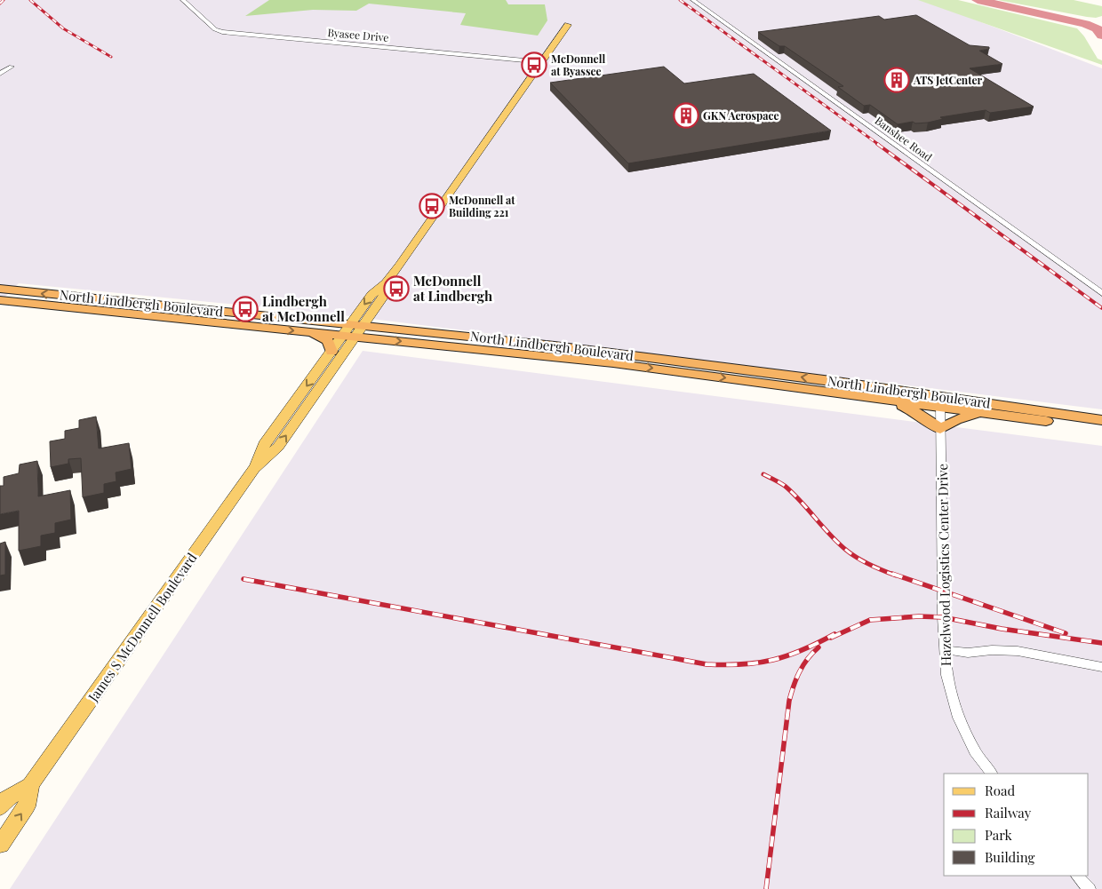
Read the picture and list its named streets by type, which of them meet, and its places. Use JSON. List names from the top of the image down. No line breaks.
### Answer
{"streets":{"highway":["North Lindbergh Boulevard"],"main road":["James S McDonnell Boulevard"],"street":["Byasee Drive","Banshee Road","Hazelwood Logistics Center Drive"]},"crossings":[["Byasee Drive","James S McDonnell Boulevard"],["North Lindbergh Boulevard","Hazelwood Logistics Center Drive"],["North Lindbergh Boulevard","James S McDonnell Boulevard"]],"places":{"bus stop":["McDonnell at Byassee","McDonnell at Building 221","McDonnell at Lindbergh","Lindbergh at McDonnell"],"building":["ATS JetCenter","GKN Aerospace"]},"legend":["Road","Railway","Park","Building"]}
